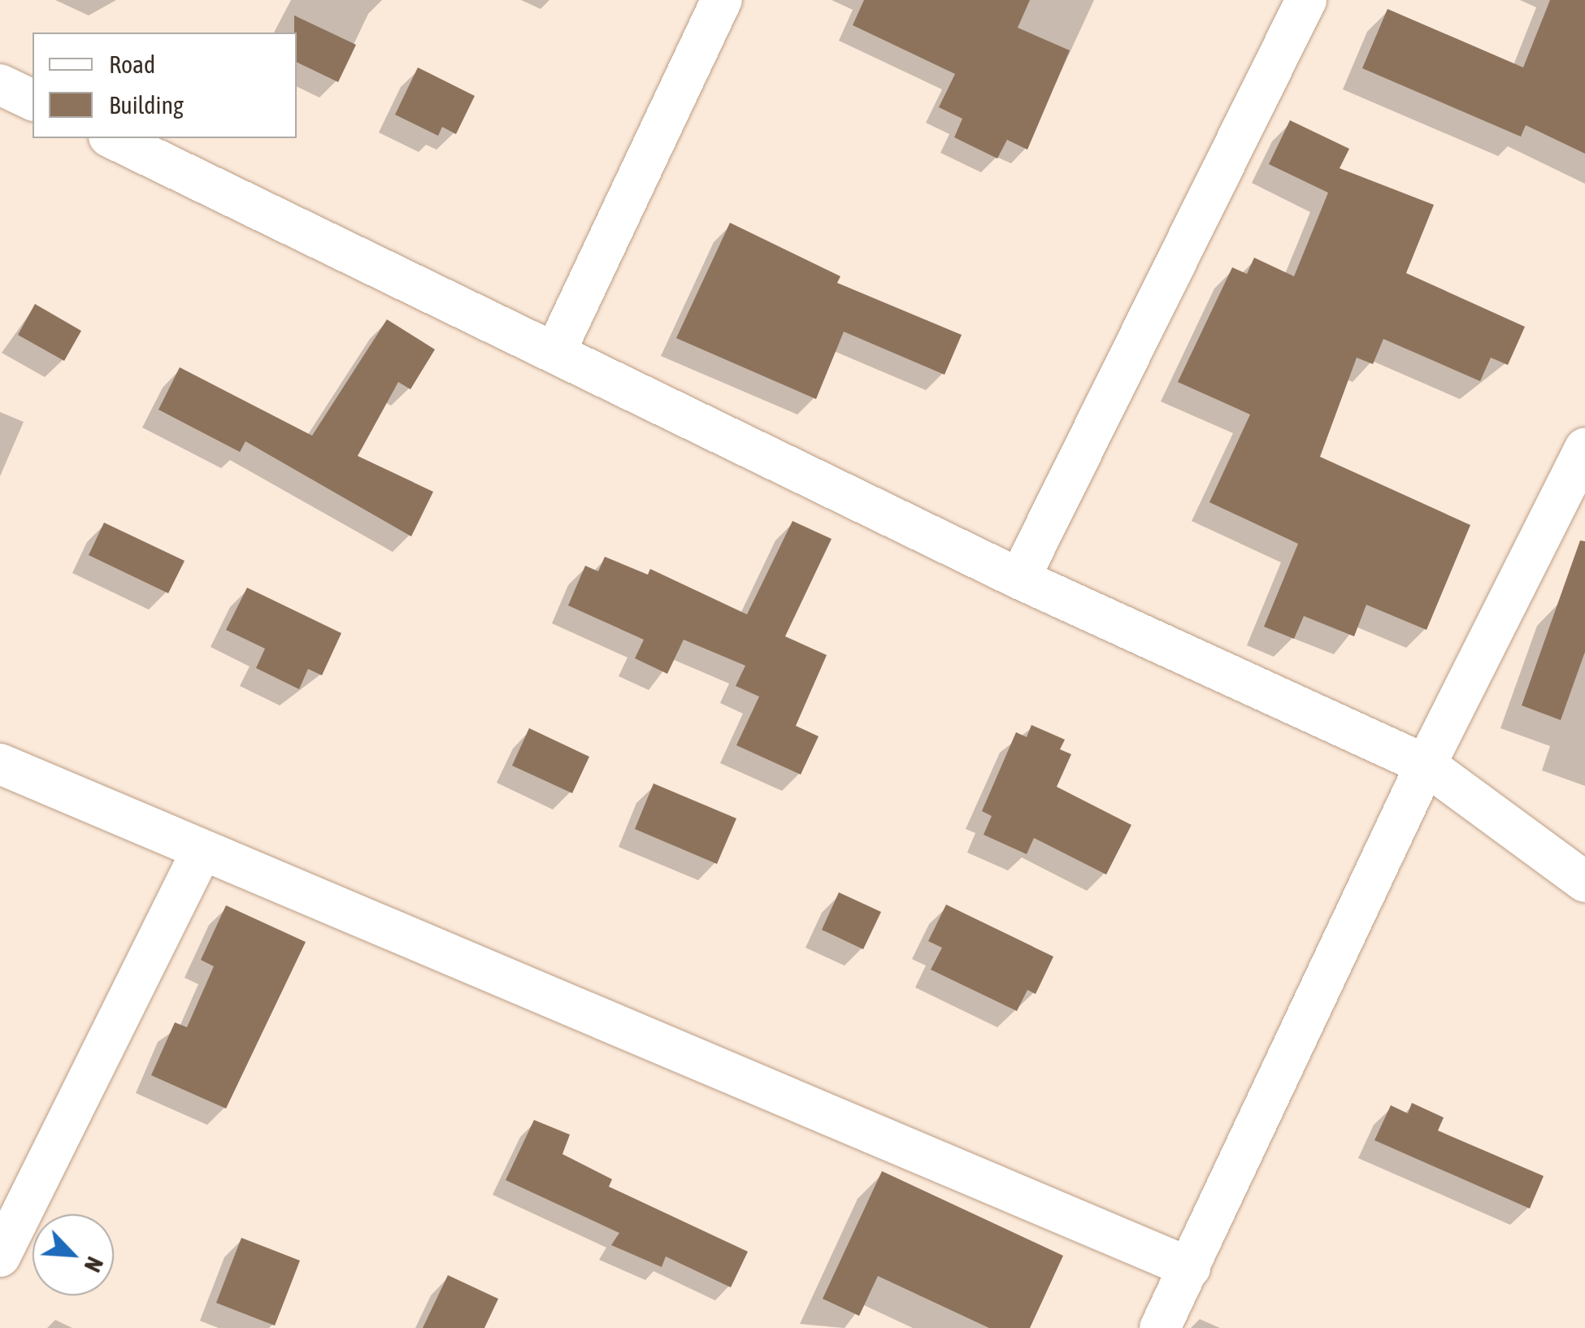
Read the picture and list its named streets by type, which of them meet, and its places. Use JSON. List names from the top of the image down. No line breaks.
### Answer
{"legend":["Road","Building"],"north":"bottom right"}
